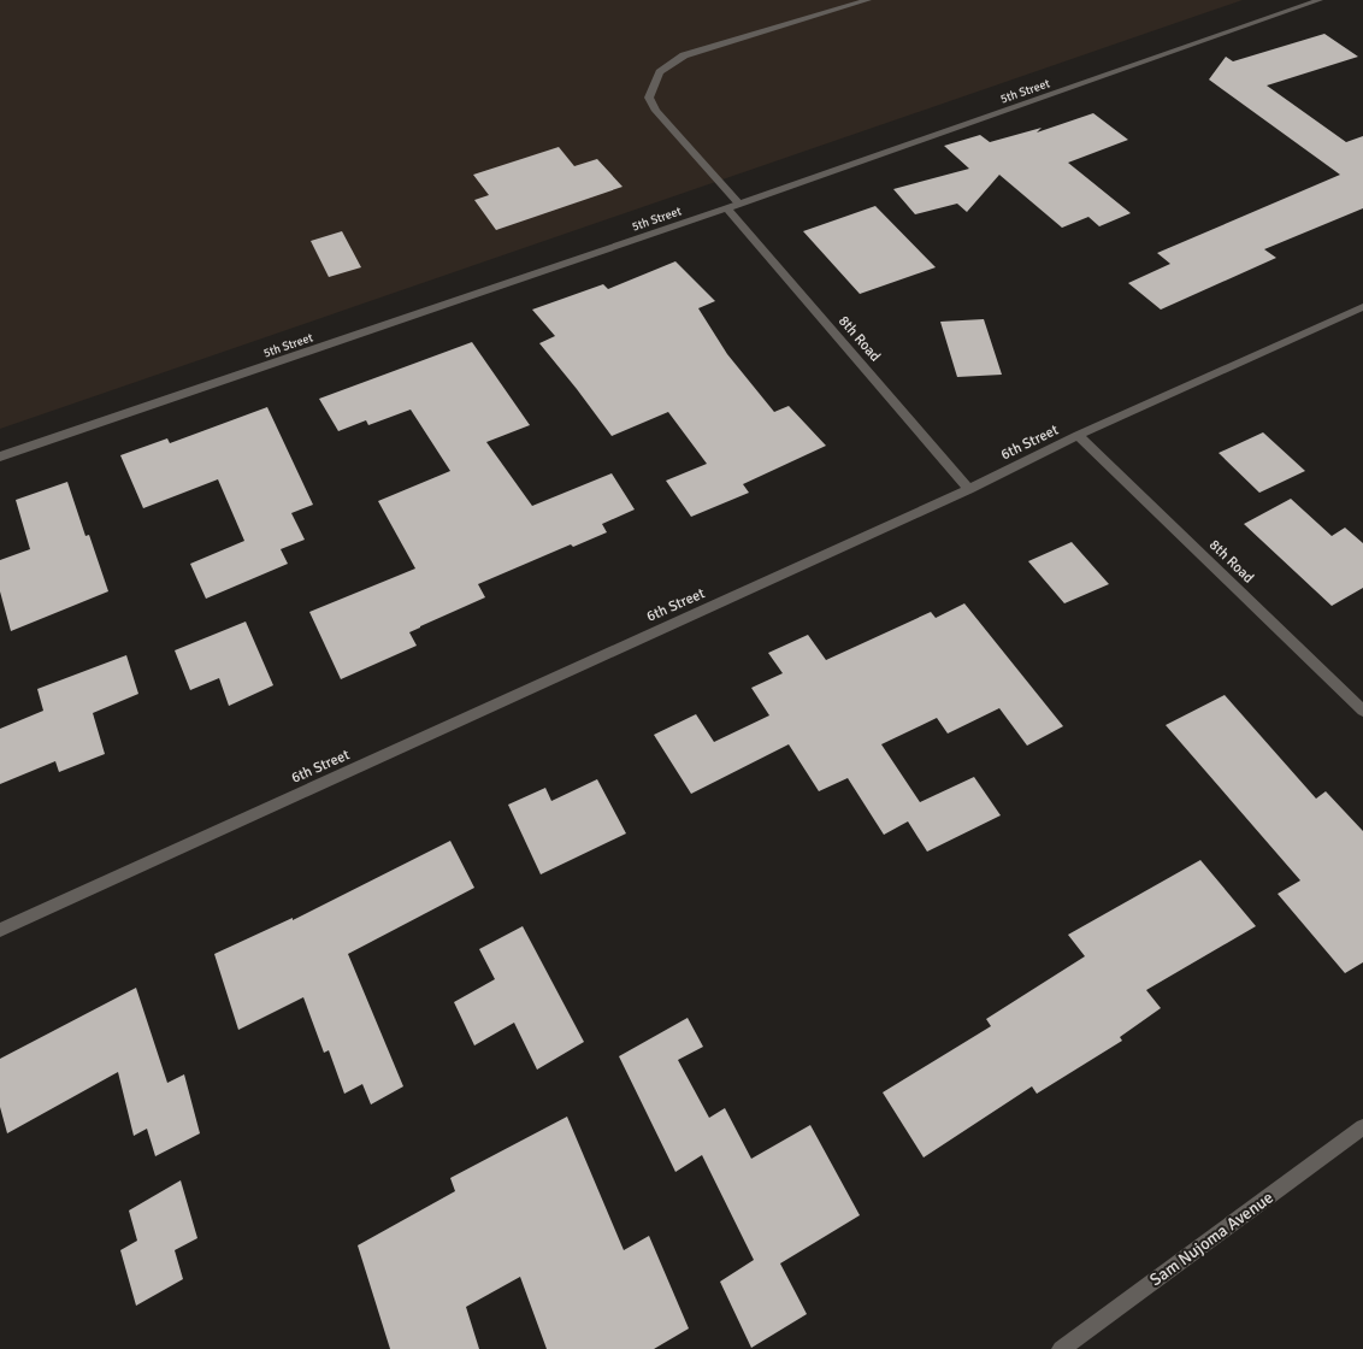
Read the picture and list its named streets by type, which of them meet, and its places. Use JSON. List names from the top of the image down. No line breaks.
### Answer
{"streets":{"street":["5th Street","8th Road","6th Street","Sam Nujoma Avenue"]},"crossings":[["5th Street","8th Road"],["8th Road","6th Street"]]}
